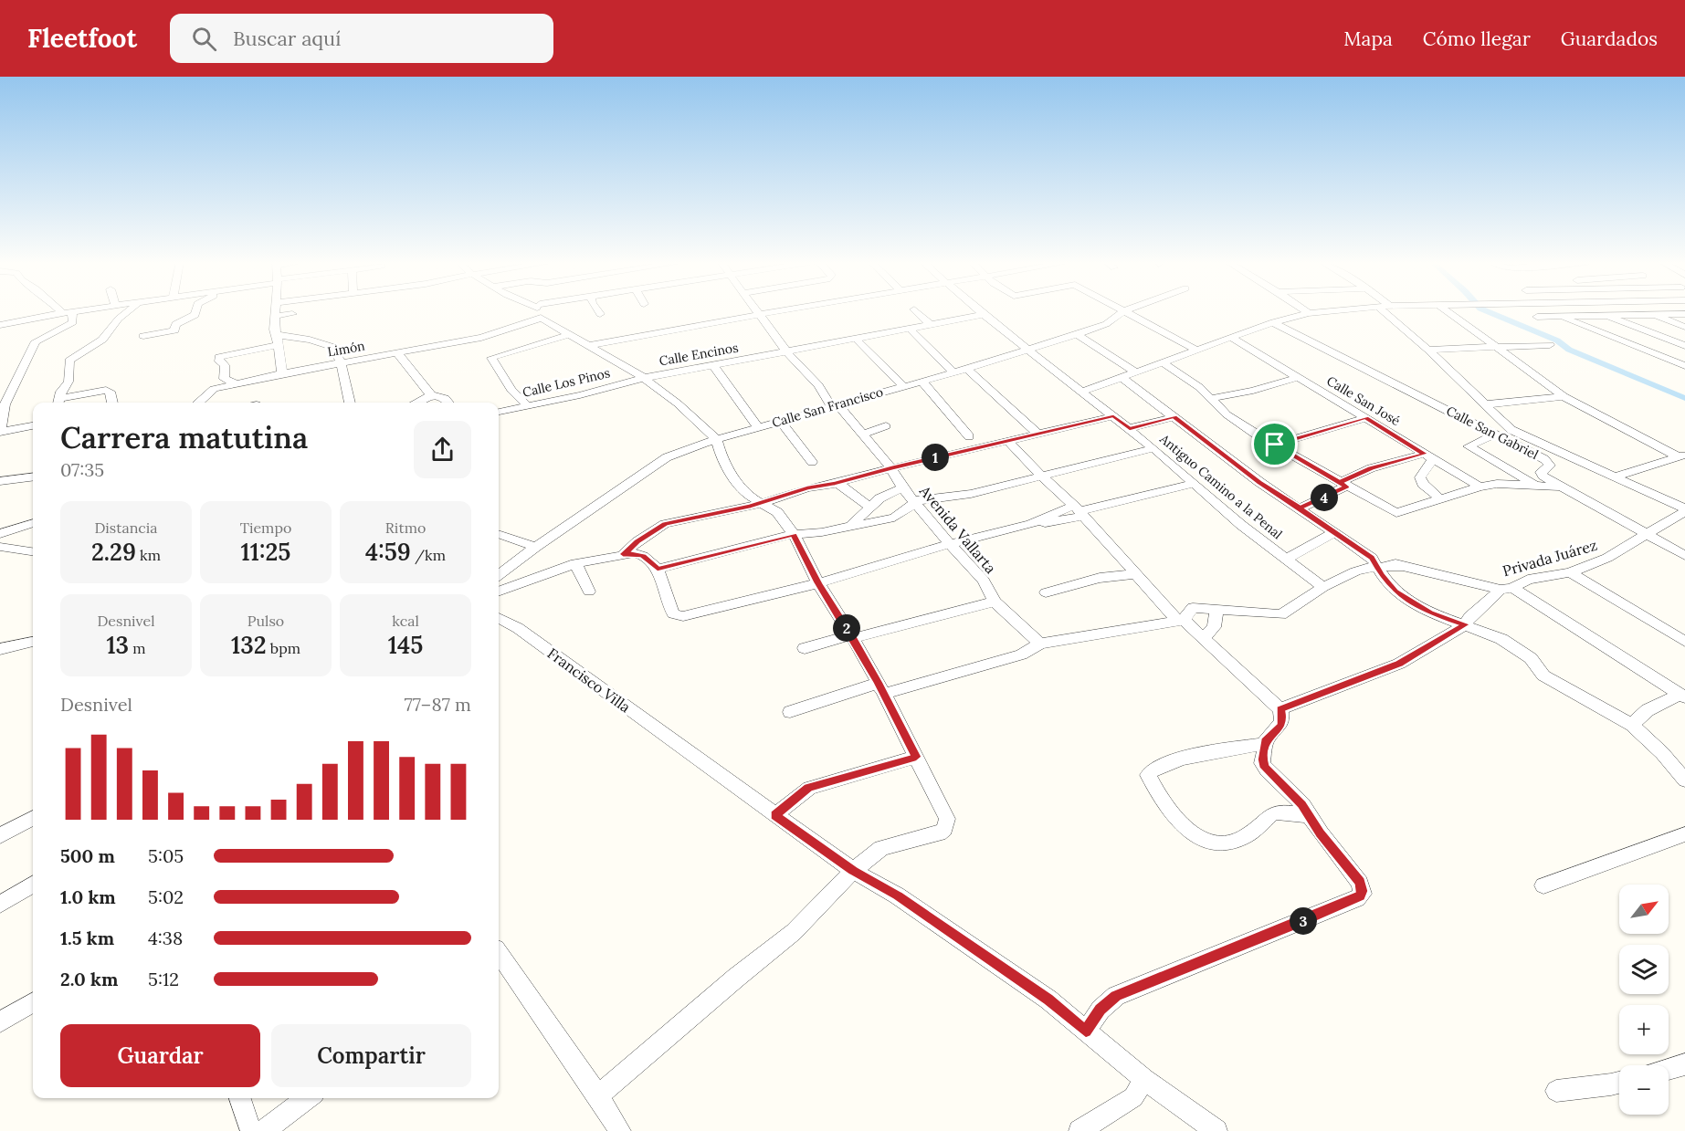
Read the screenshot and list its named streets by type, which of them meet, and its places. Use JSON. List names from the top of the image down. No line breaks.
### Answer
{"streets":{"street":["Limón","Calle Encinos","Calle Los Pinos","Calle San José","Calle San Francisco","Calle San Gabriel","Antiguo Camino a la Penal","Avenida Vallarta","Privada Juárez","Francisco Villa"]},"crossings":[["Calle Encinos","Calle Los Pinos"],["Calle Encinos","Antiguo Camino a la Penal"],["Calle Encinos","Avenida Vallarta"],["Calle San Francisco","Antiguo Camino a la Penal"],["Calle San Francisco","Avenida Vallarta"],["Calle San Gabriel","Privada Juárez"]],"north":"top right","page":{"header":"Fleetfoot","search":"Buscar aquí","nav":["Mapa","Cómo llegar","Guardados"],"heading":["Carrera matutina","07:35"],"pins":["1","4","2","3"],"stats":[["Distancia","2.29 km"],["Tiempo","11:25"],["Ritmo","4:59 /km"],["Desnivel","13 m"],["Pulso","132 bpm"],["kcal","145"]],"chart":["Desnivel","77–87 m"],"list":[{"name":"500 m","note":"5:05"},{"name":"1.0 km","note":"5:02"},{"name":"1.5 km","note":"4:38"},{"name":"2.0 km","note":"5:12"}],"map_buttons":["+","−"],"buttons":["Guardar","Compartir"]}}
